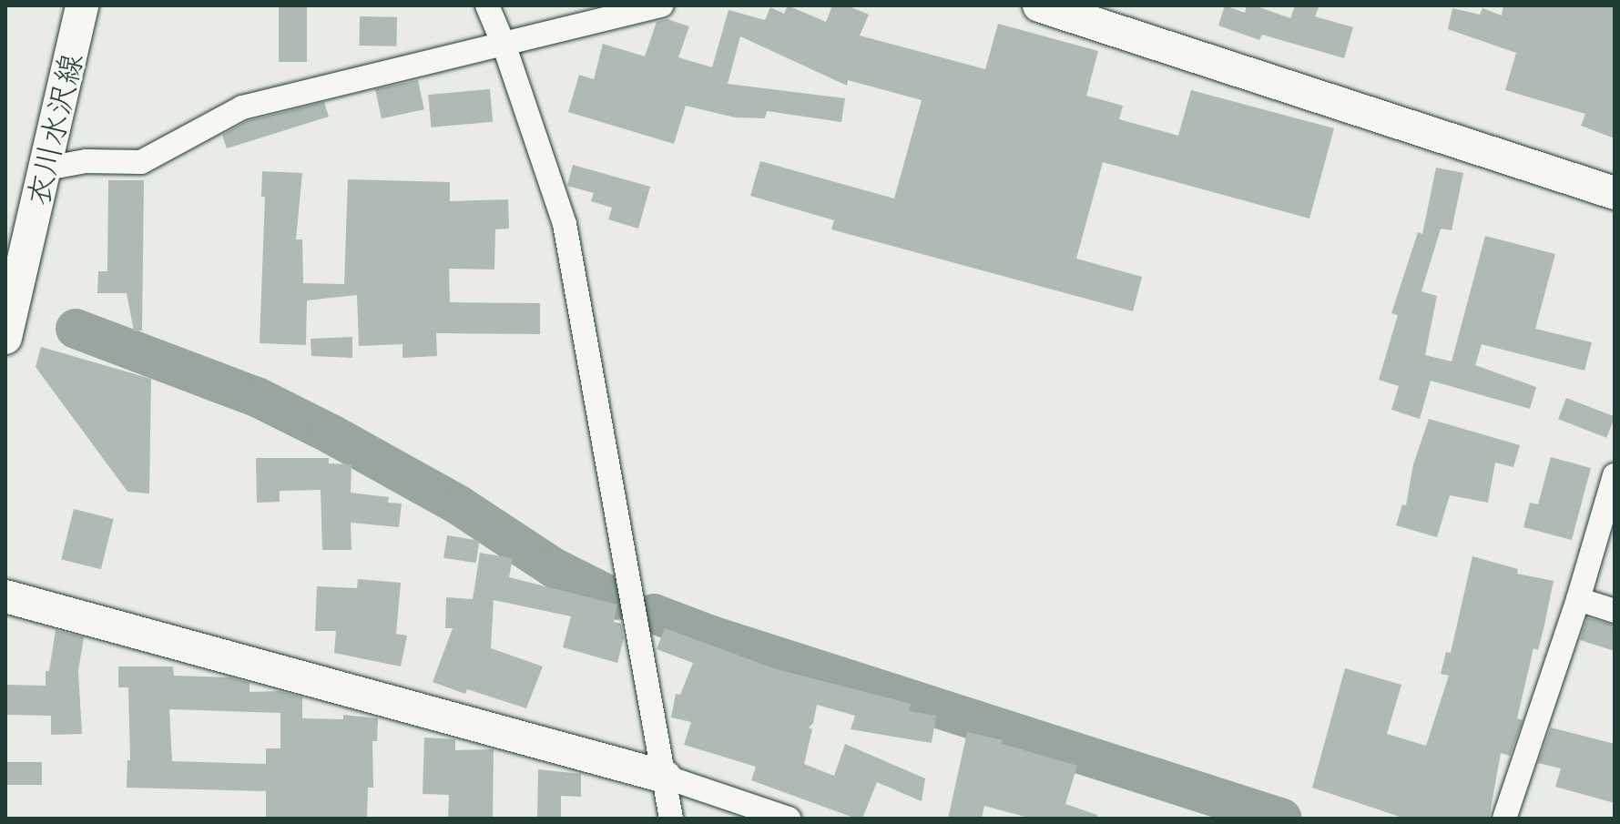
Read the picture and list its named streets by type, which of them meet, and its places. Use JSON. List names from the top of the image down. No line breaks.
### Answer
{"streets":{"street":["衣川水沢線"]}}
